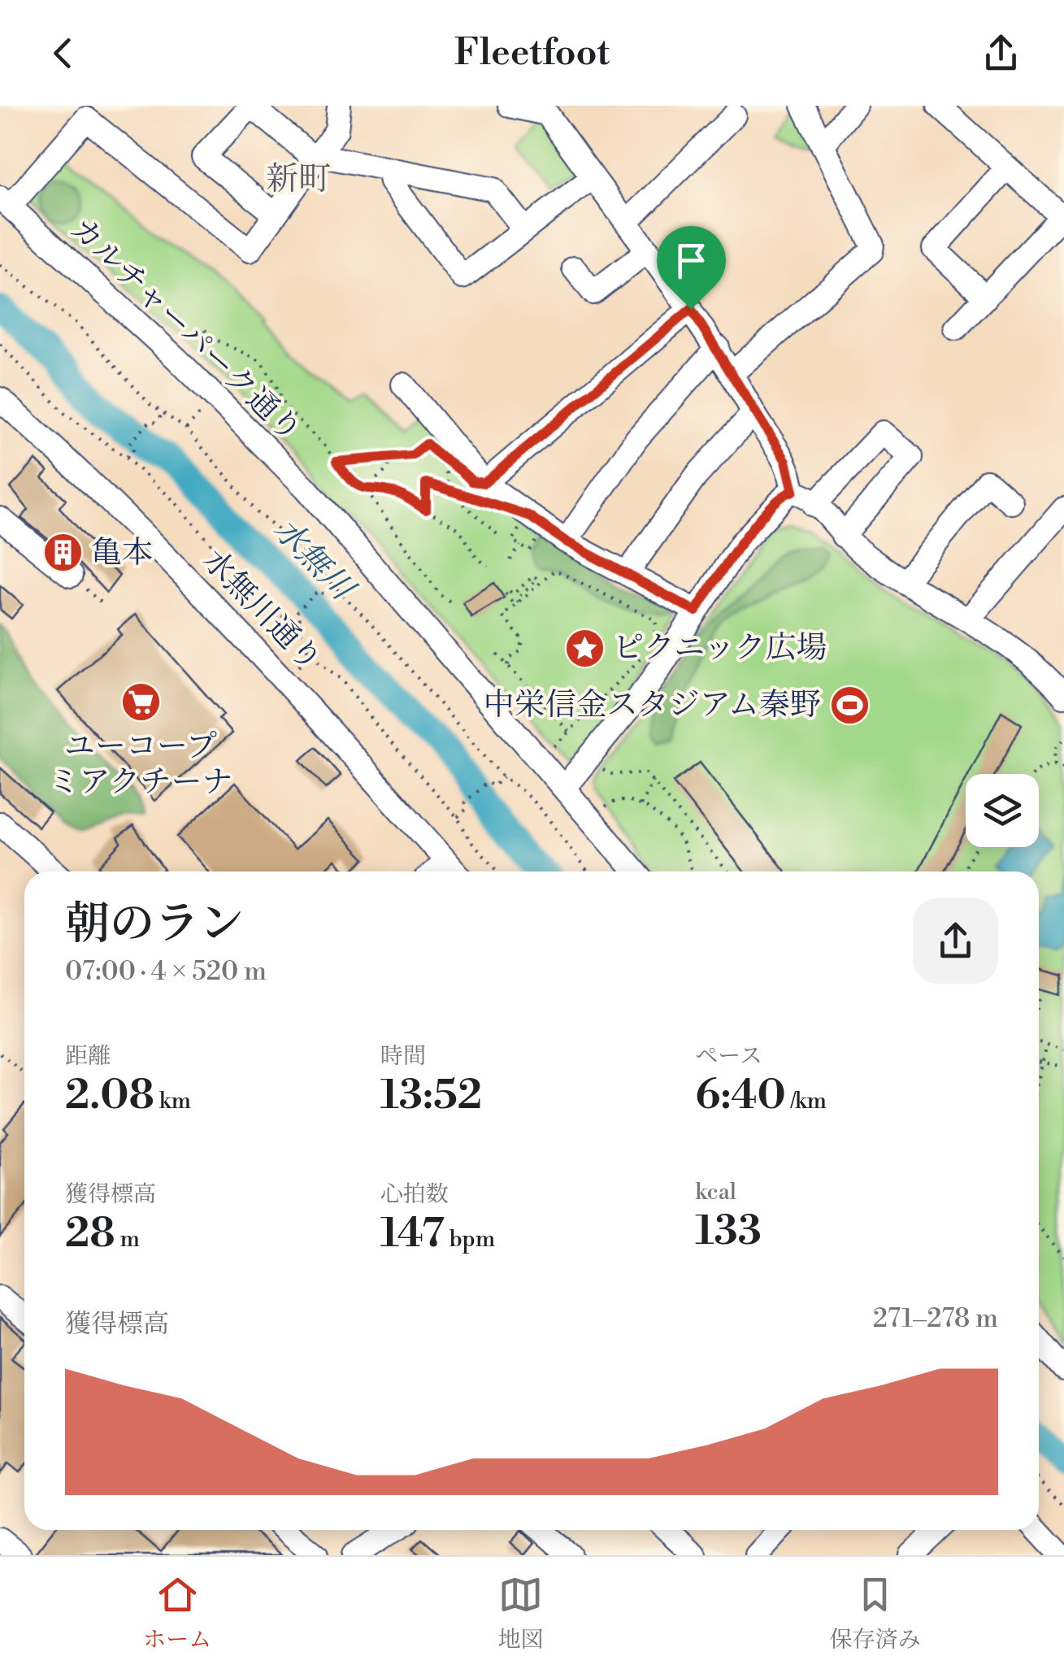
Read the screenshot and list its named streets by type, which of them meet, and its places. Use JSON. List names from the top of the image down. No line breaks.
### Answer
{"streets":{"street":["カルチャーパーク通り","水無川通り"]},"districts":["新町"],"water":["水無川"],"places":{"building":["亀本"],"place":["ピクニック広場"],"supermarket":["ユーコープ ミアクチーナ"],"sports":["中栄信金スタジアム秦野"]},"page":{"header":"Fleetfoot","heading":["朝のラン","07:00 · 4 × 520 m"],"stats":[["距離","2.08 km"],["時間","13:52"],["ペース","6:40 /km"],["獲得標高","28 m"],["心拍数","147 bpm"],["kcal","133"]],"chart":["獲得標高","271–278 m"],"tabs":["ホーム","地図","保存済み"]}}
